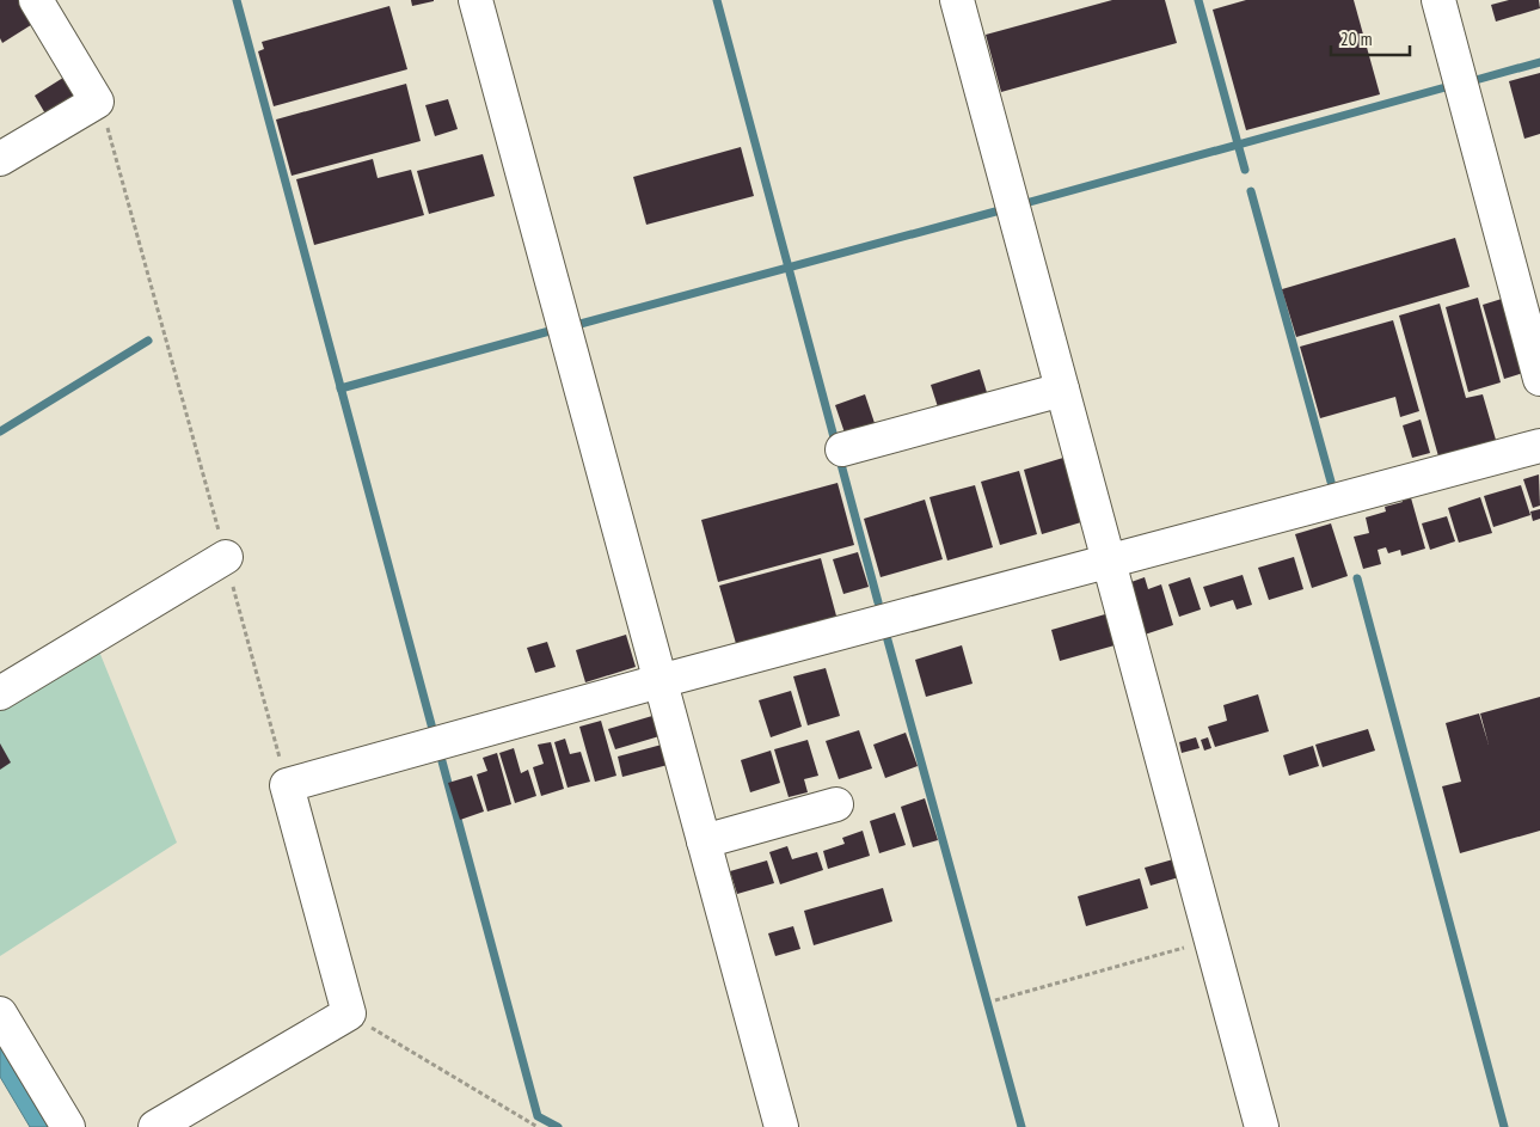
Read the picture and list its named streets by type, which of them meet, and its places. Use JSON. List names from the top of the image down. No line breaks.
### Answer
{"scale_bar":"20 m"}
